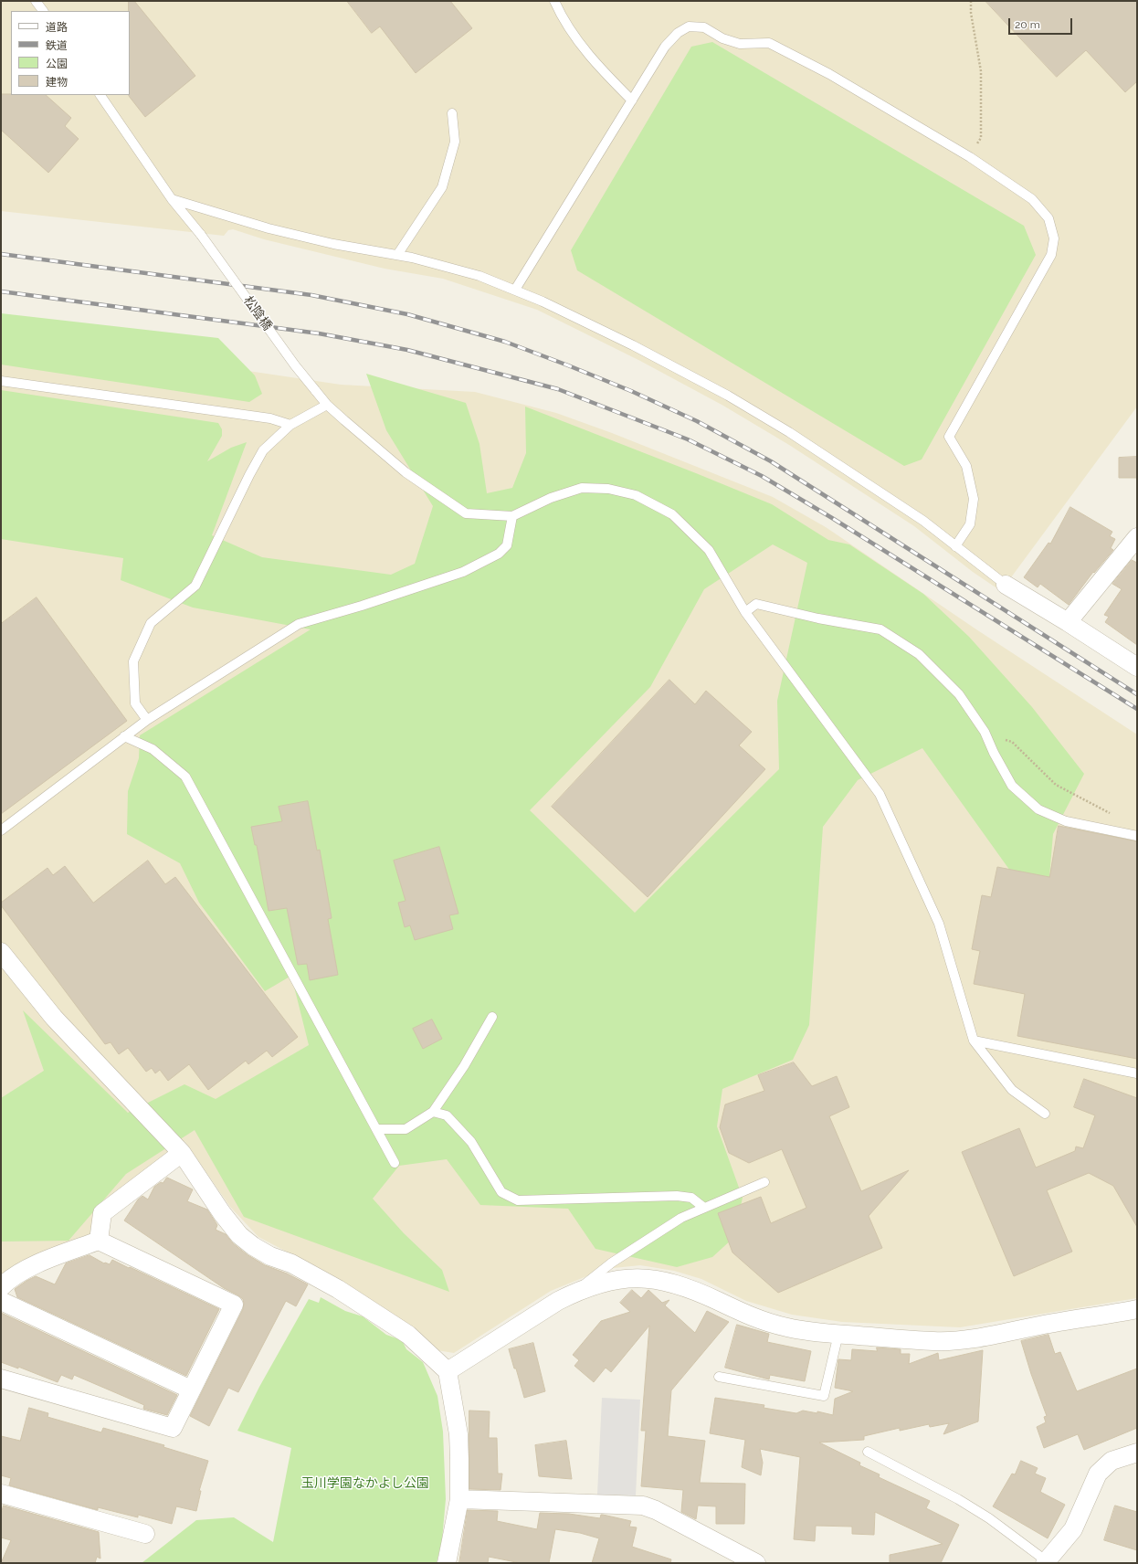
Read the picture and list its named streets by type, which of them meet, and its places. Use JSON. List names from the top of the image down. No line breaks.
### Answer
{"streets":{"lane":["松陰橋"]},"parks":["玉川学園なかよし公園"],"legend":["道路","鉄道","公園","建物"],"scale_bar":"20 m"}
